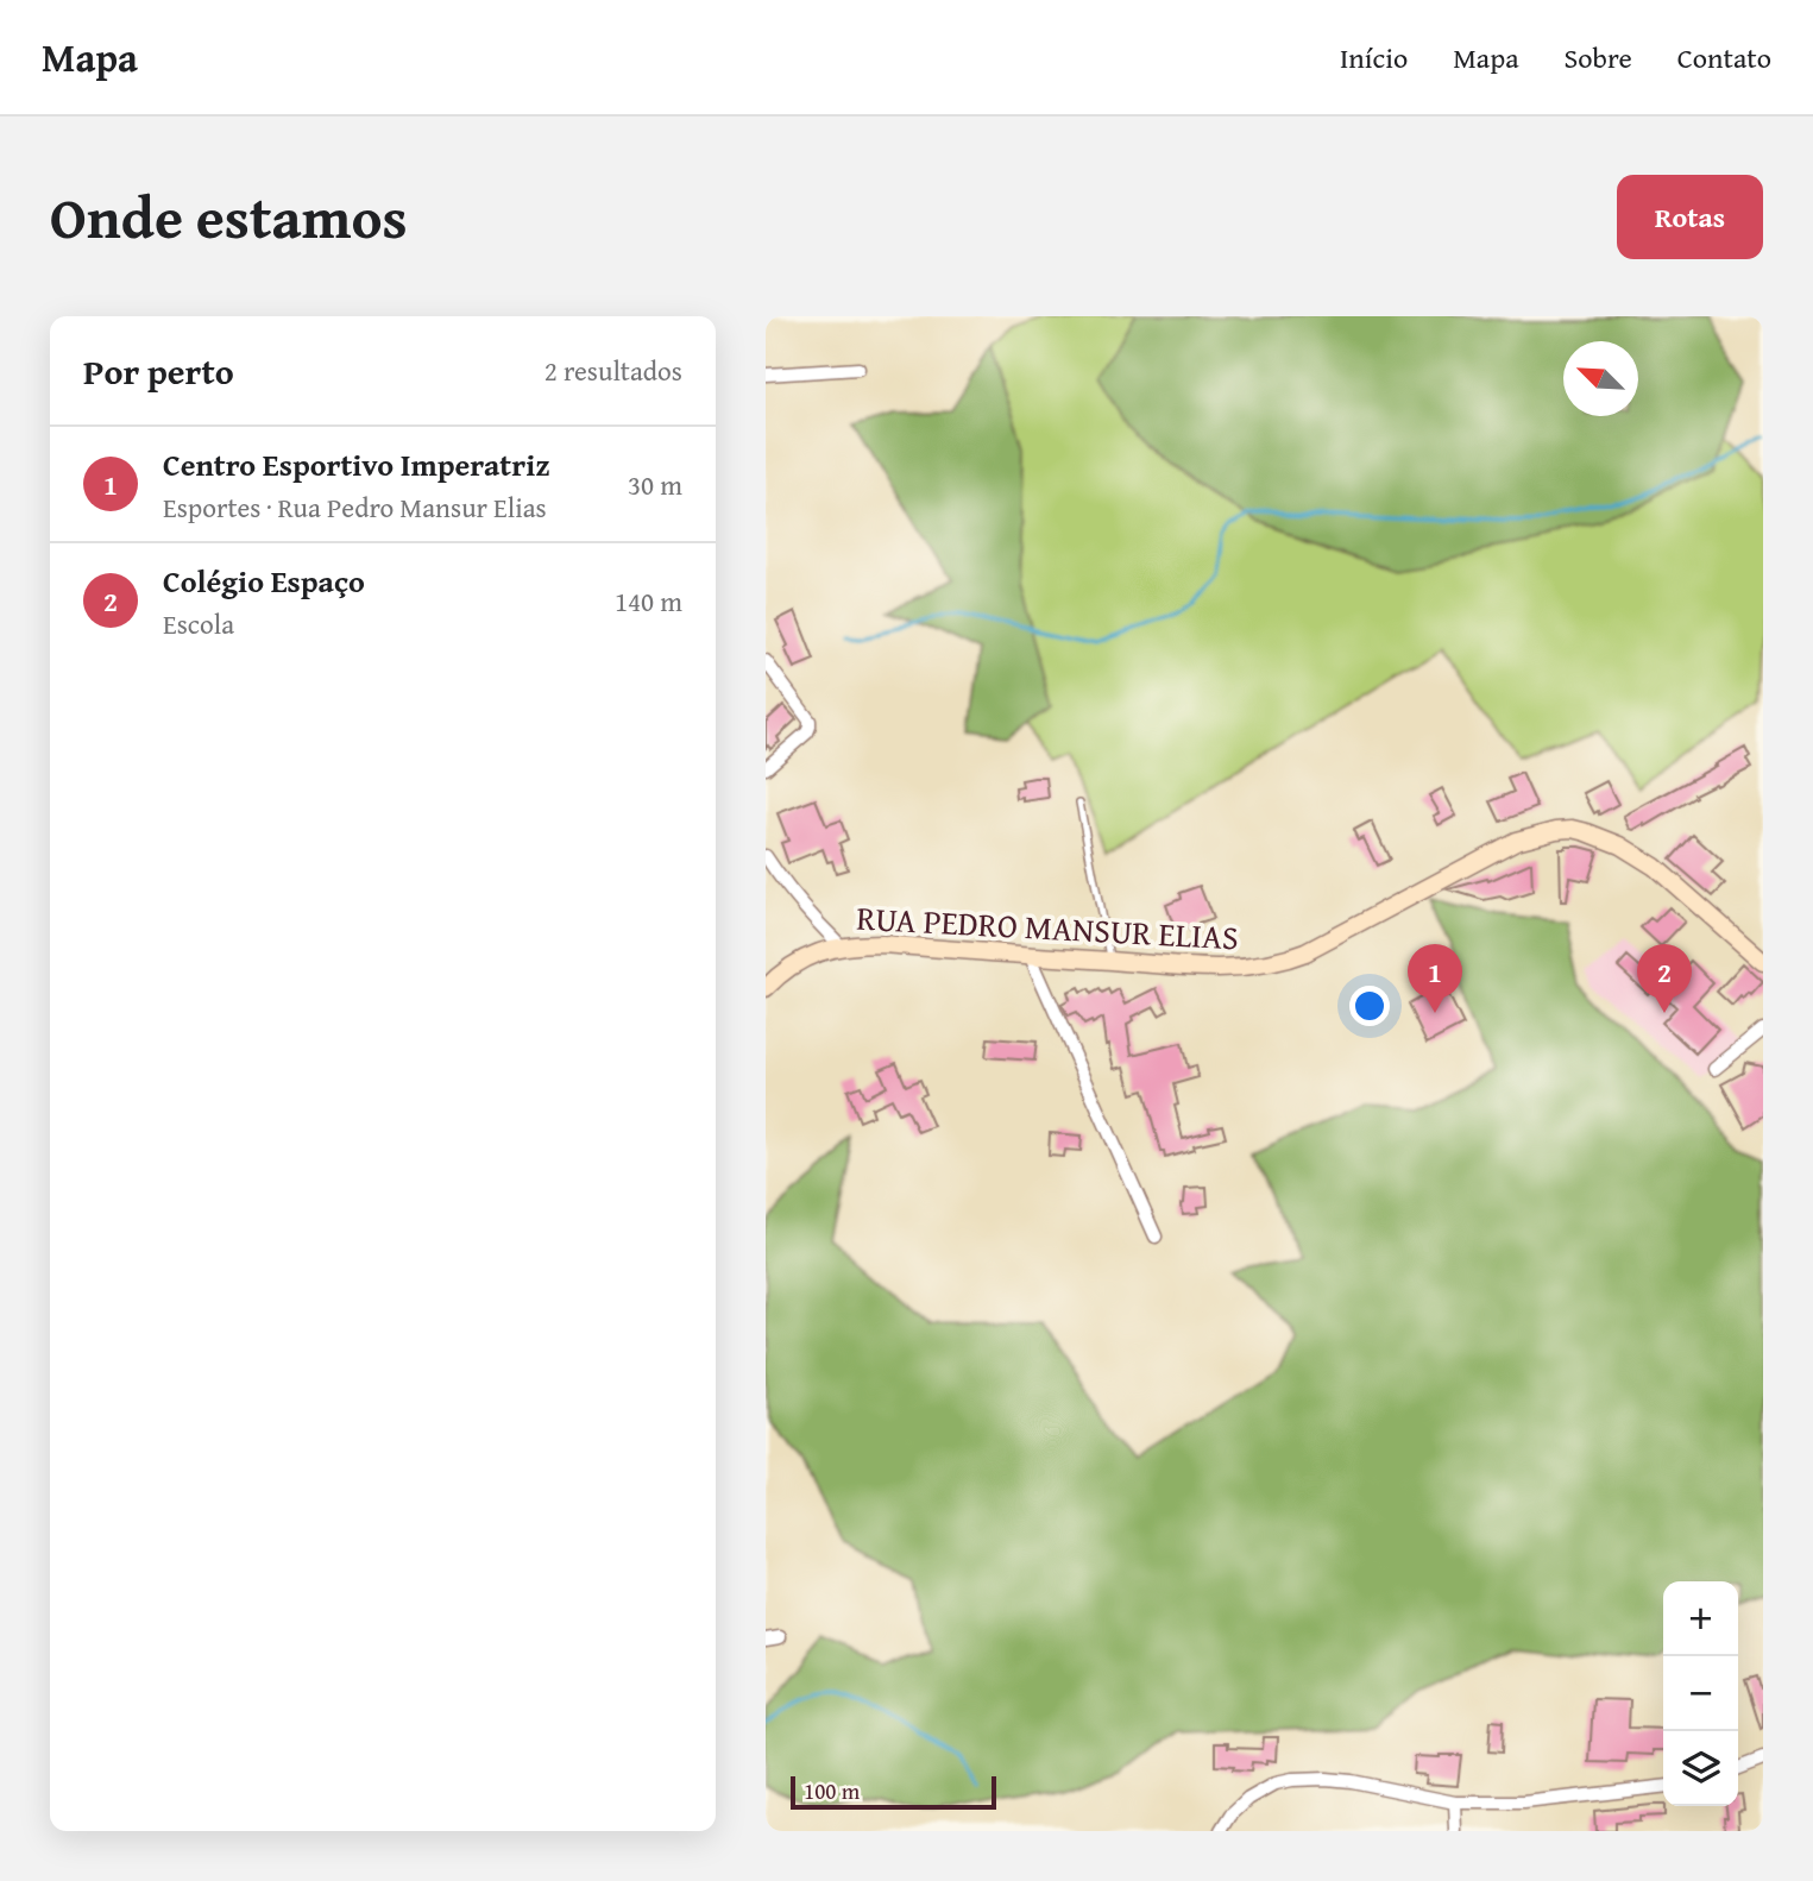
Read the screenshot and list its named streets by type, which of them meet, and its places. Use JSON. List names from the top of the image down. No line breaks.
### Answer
{"streets":{"main road":["RUA PEDRO MANSUR ELIAS"]},"scale_bar":"100 m","north":"top left","page":{"header":"Mapa","nav":["Início","Mapa","Sobre","Contato"],"title":"Onde estamos","buttons":"Rotas","heading":["Por perto","2 resultados"],"list":[{"mark":"1","name":"Centro Esportivo Imperatriz","note":"Esportes · Rua Pedro Mansur Elias","value":"30 m"},{"mark":"2","name":"Colégio Espaço","note":"Escola","value":"140 m"}],"pins":["1","2"],"map_buttons":["+","−"],"scale":"100 m"}}
